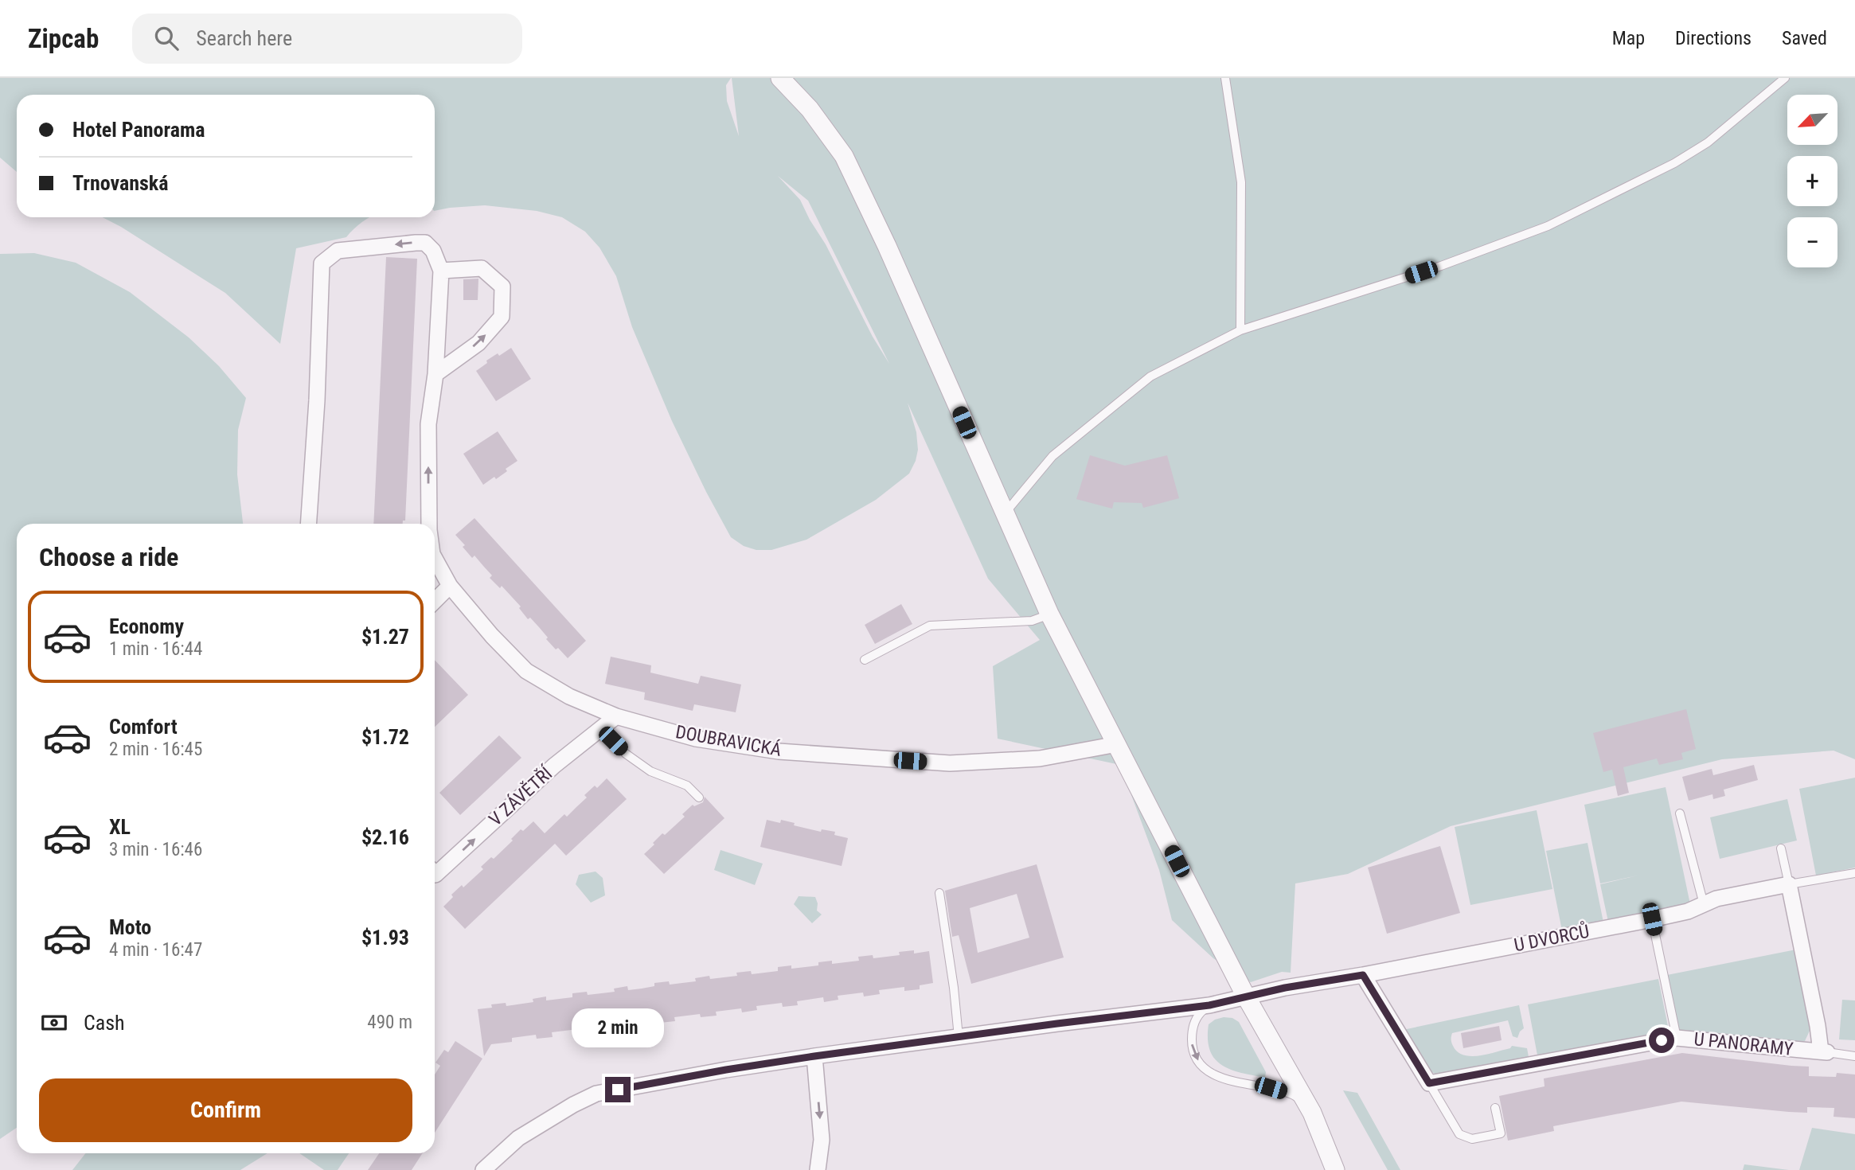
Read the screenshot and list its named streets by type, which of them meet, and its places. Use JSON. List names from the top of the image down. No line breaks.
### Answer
{"streets":{"street":["DOUBRAVICKÁ","V ZÁVĚTŘÍ","U DVORCŮ","U PANORAMY"]},"crossings":[["DOUBRAVICKÁ","V ZÁVĚTŘÍ"]],"one_way":["V ZÁVĚTŘÍ"],"north":"bottom left","page":{"header":"Zipcab","search":"Search here","nav":["Map","Directions","Saved"],"map_buttons":["+","−"],"banner":["Hotel Panorama","Trnovanská"],"heading":"Choose a ride","list":[{"name":"Economy","note":"1 min · 16:44","value":"$1.27"},{"name":"Comfort","note":"2 min · 16:45","value":"$1.72"},{"name":"XL","note":"3 min · 16:46","value":"$2.16"},{"name":"Moto","note":"4 min · 16:47","value":"$1.93"}],"pay":["Cash","490 m"],"bubble":"2 min","buttons":"Confirm"}}
